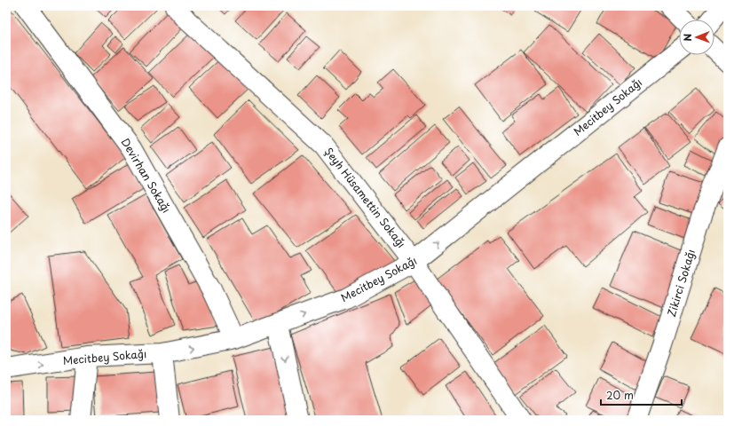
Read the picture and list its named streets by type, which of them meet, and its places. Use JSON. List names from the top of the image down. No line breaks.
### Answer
{"streets":{"street":["Meсitbey Sokağı","Devirhan Sokağı","Şeyh Hüsamettin Sokağı","Zikirci Sokağı"]},"crossings":[["Meсitbey Sokağı","Devirhan Sokağı"],["Meсitbey Sokağı","Şeyh Hüsamettin Sokağı"]],"one_way":["Meсitbey Sokağı"],"scale_bar":"20 m","north":"left"}
